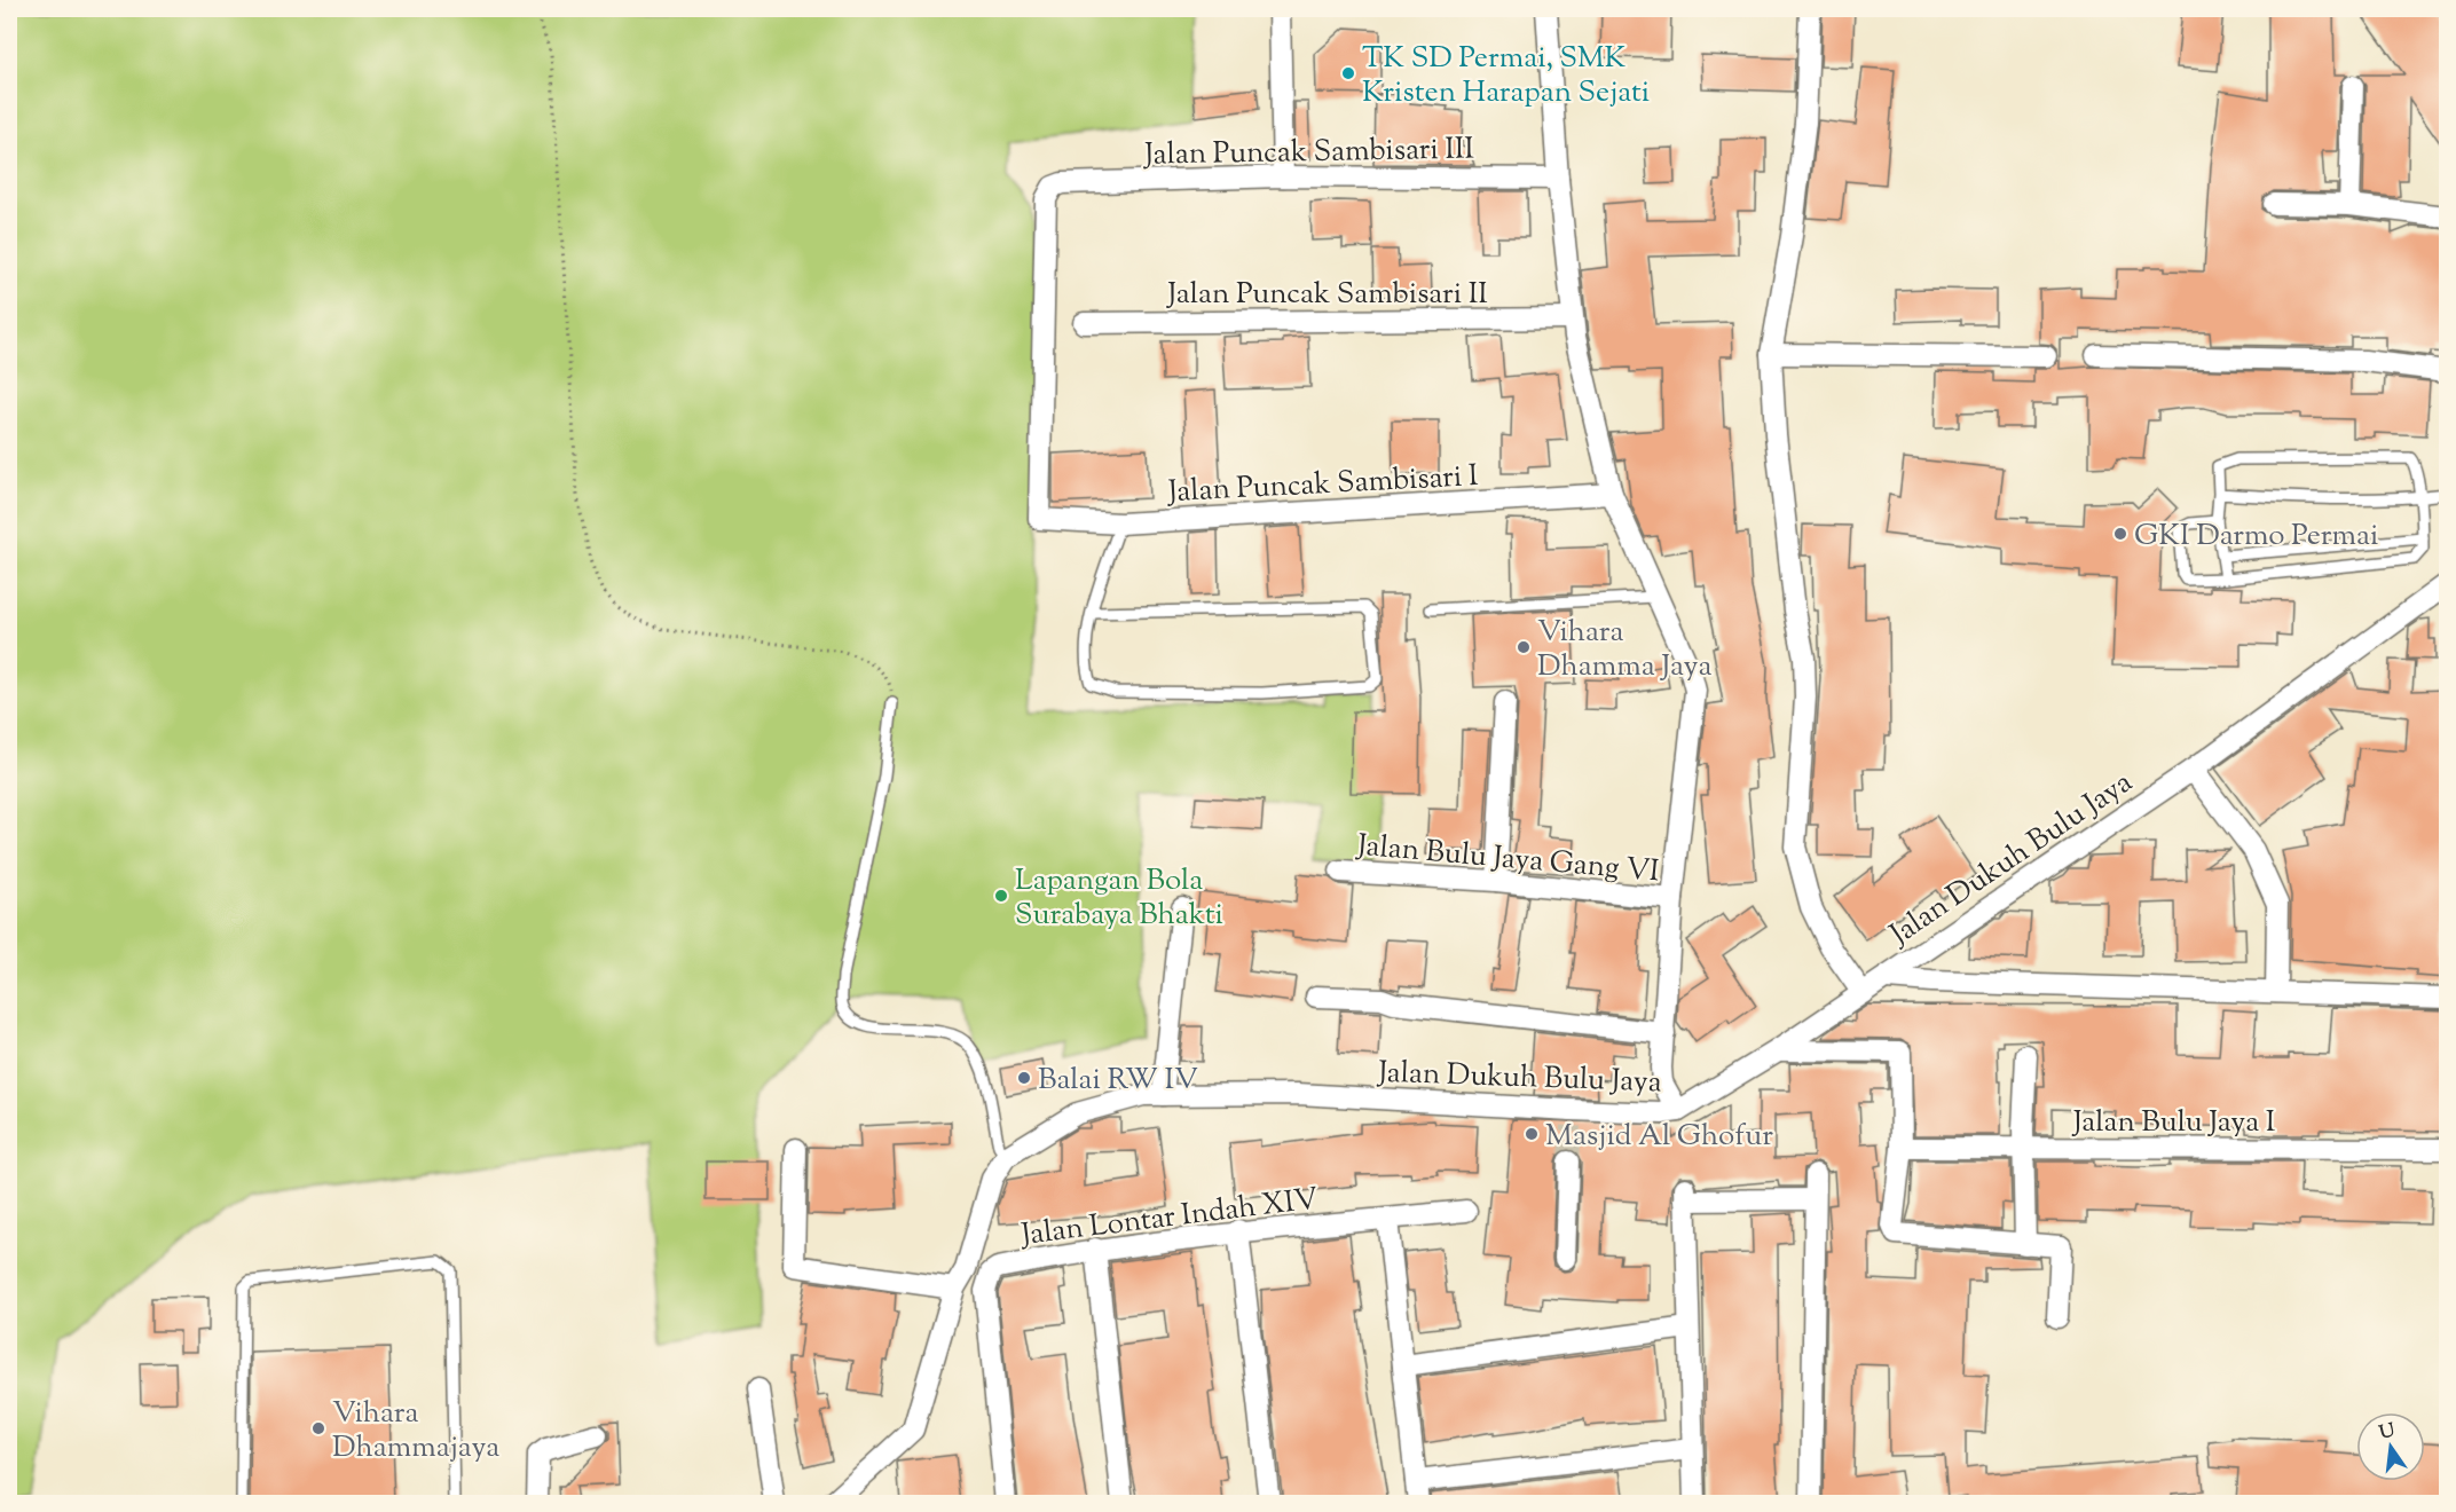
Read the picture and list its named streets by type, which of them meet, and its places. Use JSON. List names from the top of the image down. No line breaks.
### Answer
{"streets":{"street":["Jalan Puncak Sambisari III","Jalan Puncak Sambisari II","Jalan Puncak Sambisari I","Jalan Bulu Jaya Gang VI","Jalan Dukuh Bulu Jaya","Jalan Bulu Jaya I","Jalan Lontar Indah XIV"]},"crossings":[["Jalan Puncak Sambisari III","Jalan Puncak Sambisari I"]],"places":["TK SD Permai, SMK Kristen Harapan Sejati","GKI Darmo Permai","Vihara Dhamma Jaya","Lapangan Bola Surabaya Bhakti","Balai RW IV","Masjid Al Ghofur","Vihara Dhammajaya"],"north":"top"}
